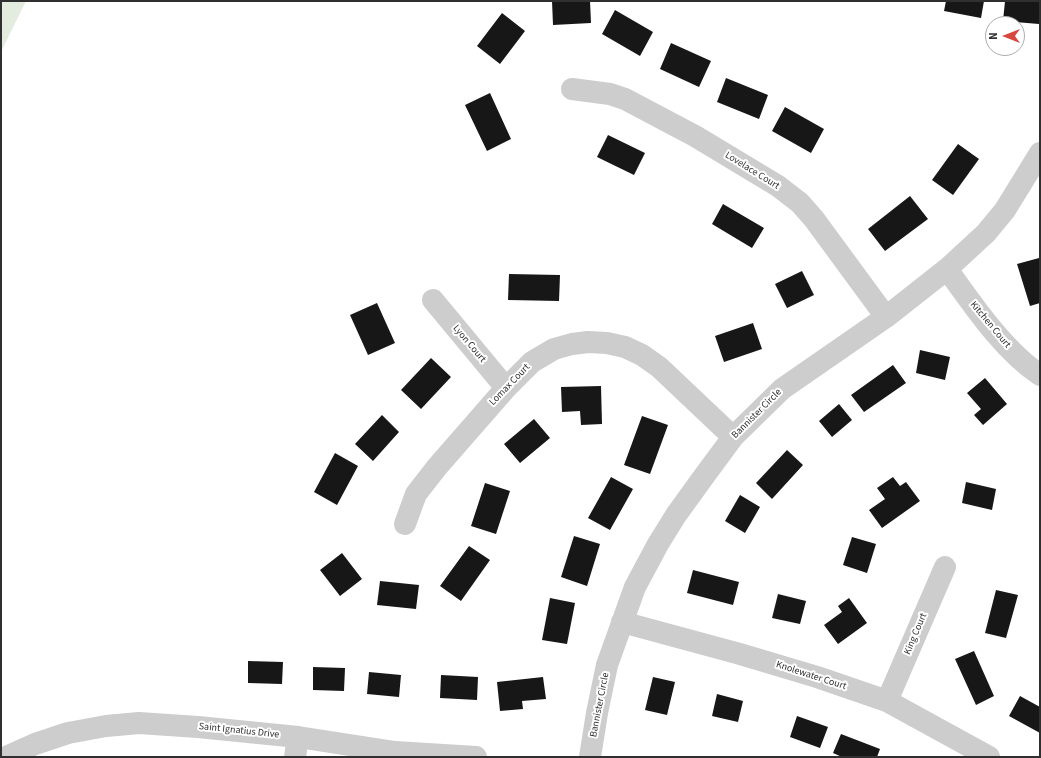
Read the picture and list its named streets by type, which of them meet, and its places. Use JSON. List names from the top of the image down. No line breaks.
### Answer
{"streets":{"street":["Lovelace Court","Kitchen Court","Lyon Court","Lomax Court","Bannister Circle","King Court","Knolewater Court","Saint Ignatius Drive"]},"crossings":[["Lovelace Court","Bannister Circle"],["Kitchen Court","Bannister Circle"],["Lyon Court","Lomax Court"],["Lomax Court","Bannister Circle"],["Bannister Circle","Knolewater Court"],["King Court","Knolewater Court"]],"north":"left"}
